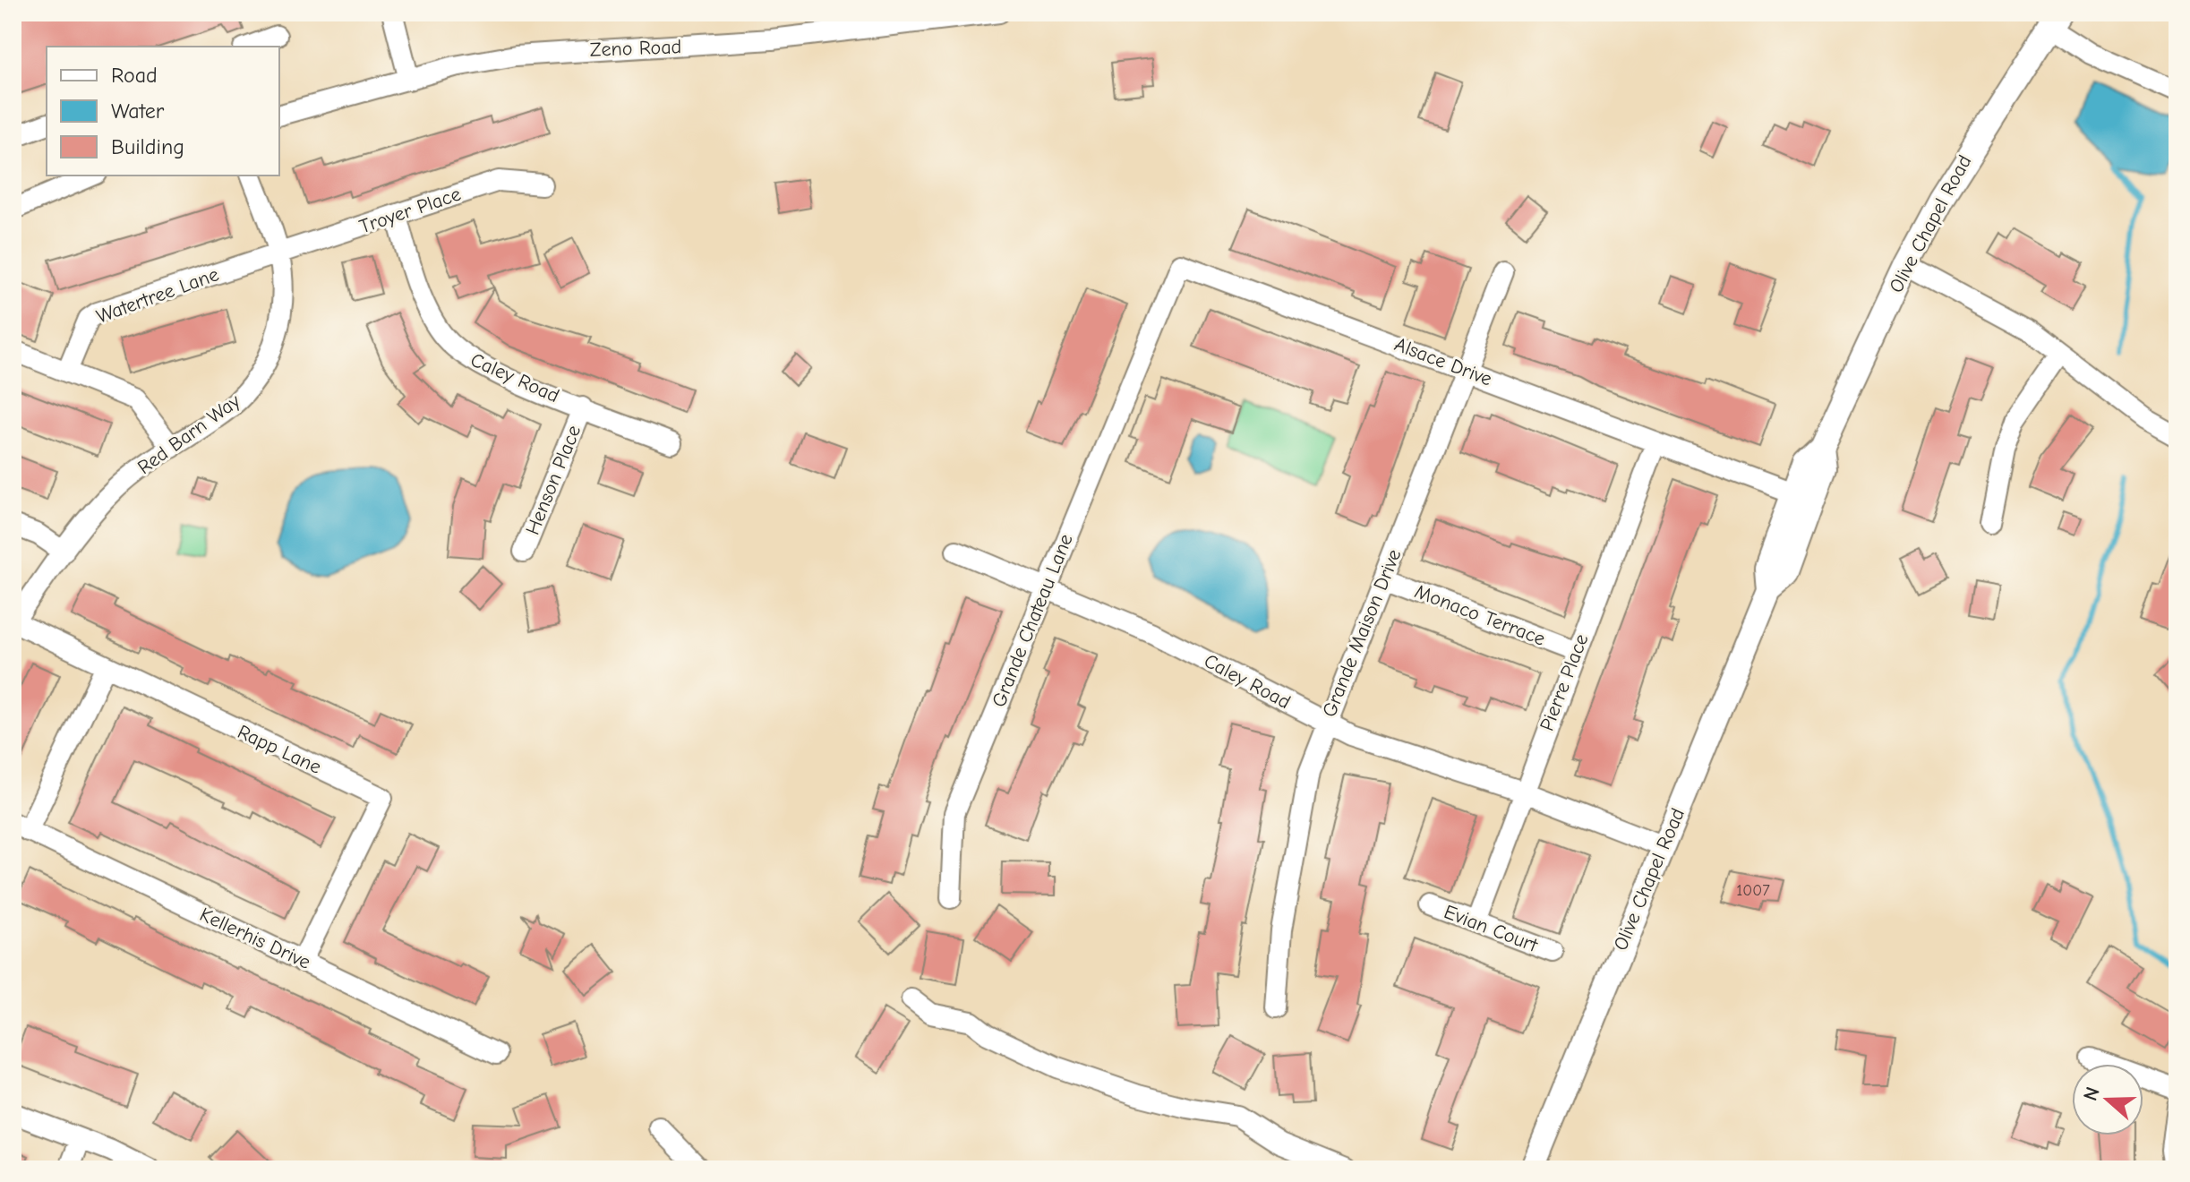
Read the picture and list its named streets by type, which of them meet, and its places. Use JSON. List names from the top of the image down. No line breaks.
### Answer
{"streets":{"main road":["Olive Chapel Road"],"street":["Zeno Road","Troyer Place","Watertree Lane","Alsace Drive","Caley Road","Red Barn Way","Henson Place","Monaco Terrace","Grande Chateau Lane","Grande Maison Drive","Pierre Place","Rapp Lane","Evian Court","Kellerhis Drive"]},"crossings":[["Troyer Place","Watertree Lane"],["Troyer Place","Caley Road"],["Troyer Place","Red Barn Way"],["Olive Chapel Road","Alsace Drive"],["Olive Chapel Road","Caley Road"],["Watertree Lane","Red Barn Way"],["Alsace Drive","Grande Chateau Lane"],["Alsace Drive","Grande Maison Drive"],["Alsace Drive","Pierre Place"],["Caley Road","Henson Place"],["Caley Road","Grande Chateau Lane"],["Caley Road","Grande Maison Drive"],["Caley Road","Pierre Place"],["Red Barn Way","Rapp Lane"],["Monaco Terrace","Grande Maison Drive"],["Monaco Terrace","Pierre Place"],["Pierre Place","Evian Court"],["Rapp Lane","Kellerhis Drive"]],"house_numbers":["1007"],"legend":["Road","Water","Building"],"north":"left"}
